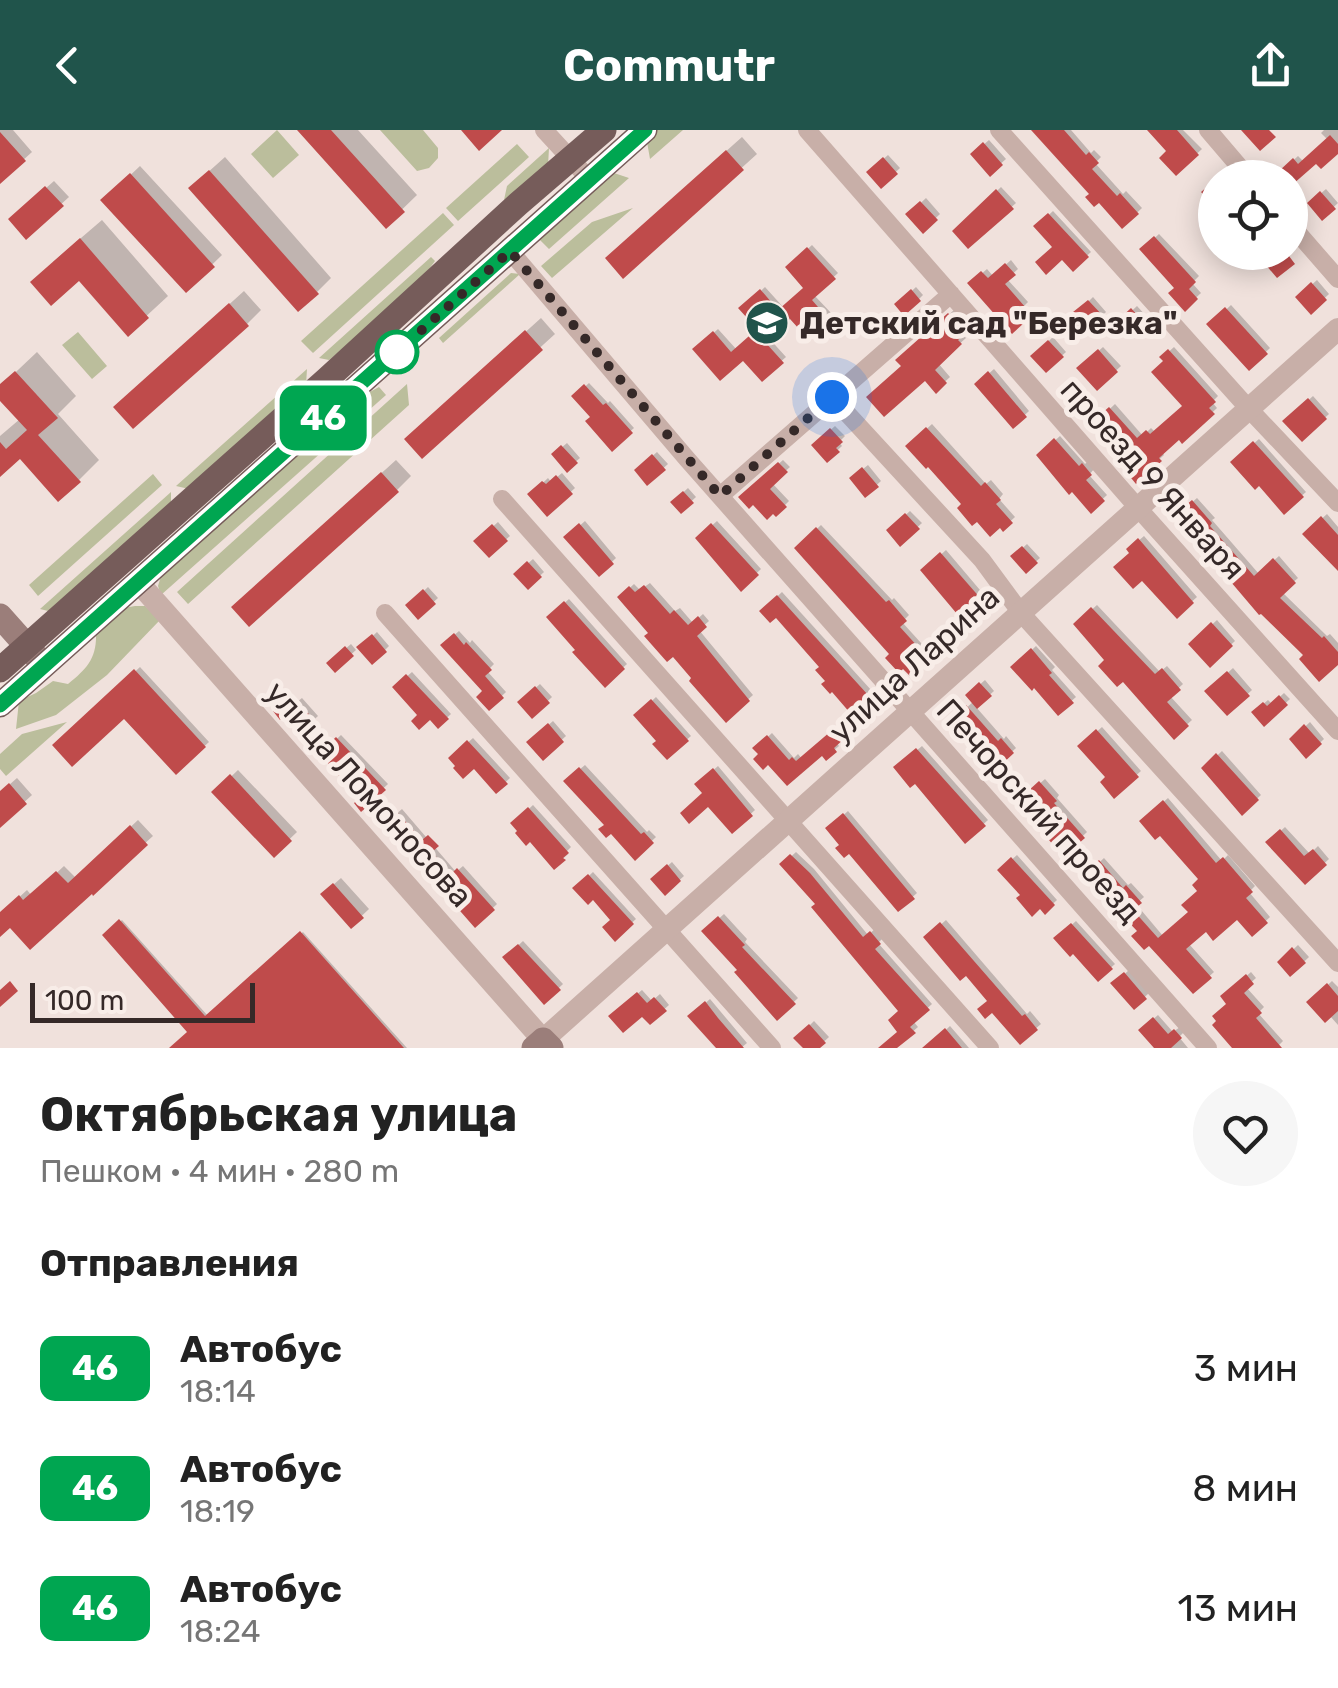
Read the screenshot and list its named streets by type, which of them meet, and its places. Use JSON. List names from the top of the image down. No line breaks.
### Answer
{"streets":{"street":["проезд 9 Января","улица Ларина","улица Ломоносова","Печорский проезд"]},"crossings":[["проезд 9 Января","улица Ларина"],["улица Ларина","улица Ломоносова"],["улица Ларина","Печорский проезд"]],"places":{"school or university":["Детский сад \"Березка\""]},"lines":["bus line 46"],"scale_bar":"100 m","page":{"header":"Commutr","on_map":"46","scale":"100 m","heading":[["Октябрьская улица","Пешком · 4 мин · 280 m"],"Отправления"],"list":[{"mark":"46","name":"Автобус","note":"18:14","value":"3 мин"},{"mark":"46","name":"Автобус","note":"18:19","value":"8 мин"},{"mark":"46","name":"Автобус","note":"18:24","value":"13 мин"}]}}
